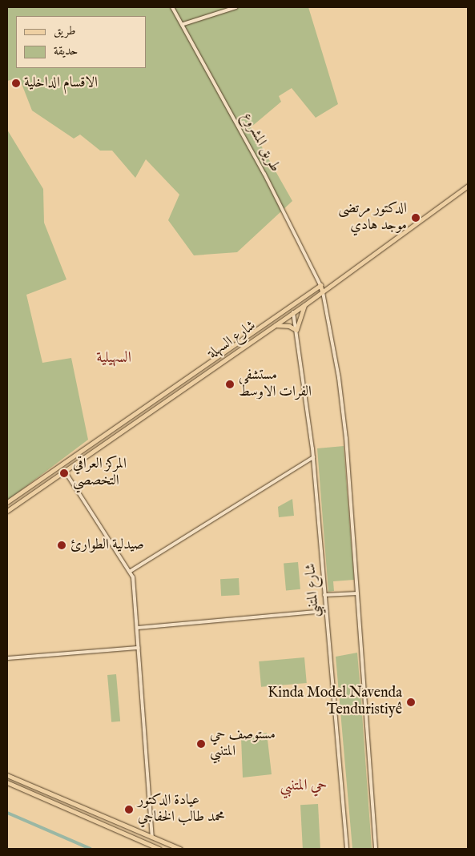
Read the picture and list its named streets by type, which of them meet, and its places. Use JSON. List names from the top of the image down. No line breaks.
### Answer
{"streets":{"main road":["طريق المشروع","شارع السهلة"],"street":["شارع المتنبي"]},"crossings":[["طريق المشروع","شارع السهلة"],["شارع السهلة","شارع المتنبي"]],"districts":["السهيلية","حي المتنبي"],"places":["الاقسام الداخلية","الدكتور مرتضى موجد هادي","مستشفى الفرات الاوسط","المركز العراقي التخصصي","صيدلية الطوارئ","Kinda Model Navenda Tenduristiyê","مستوصف حي المتنبي","عيادة الدكتور محمد طالب الخفاجي"],"legend":["طريق","حديقة"]}
